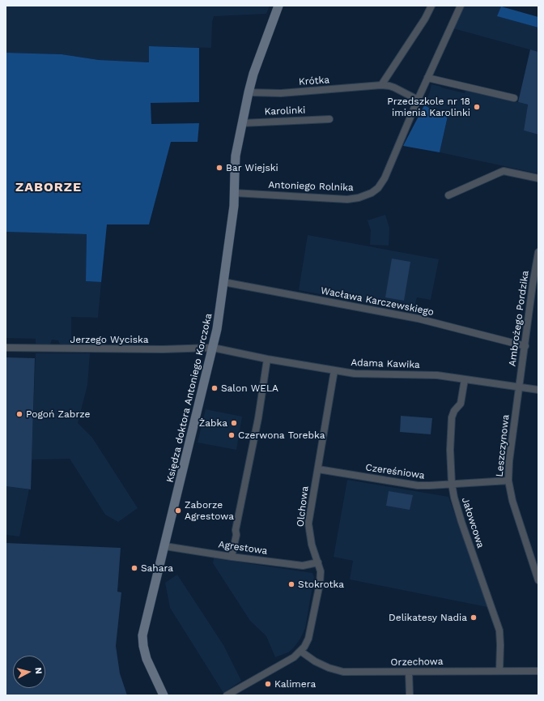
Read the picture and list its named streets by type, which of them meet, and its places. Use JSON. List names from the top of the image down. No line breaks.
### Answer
{"streets":{"street":["Krótka","Karolinki","Antoniego Rolnika","Wacława Karczewskiego","Ambrożego Pordzika","Jerzego Wyciska","Adama Kawika","Księdza doktora Antoniego Korczoka","Leszczynowa","Czereśniowa","Olchowa","Jałowcowa","Agrestowa","Orzechowa"]},"crossings":[["Krótka","Antoniego Rolnika"],["Krótka","Księdza doktora Antoniego Korczoka"],["Karolinki","Księdza doktora Antoniego Korczoka"],["Antoniego Rolnika","Księdza doktora Antoniego Korczoka"],["Wacława Karczewskiego","Ambrożego Pordzika"],["Wacława Karczewskiego","Księdza doktora Antoniego Korczoka"],["Ambrożego Pordzika","Adama Kawika"],["Ambrożego Pordzika","Leszczynowa"],["Jerzego Wyciska","Adama Kawika"],["Jerzego Wyciska","Księdza doktora Antoniego Korczoka"],["Adama Kawika","Księdza doktora Antoniego Korczoka"],["Adama Kawika","Leszczynowa"],["Adama Kawika","Olchowa"],["Adama Kawika","Jałowcowa"],["Księdza doktora Antoniego Korczoka","Agrestowa"],["Leszczynowa","Czereśniowa"],["Czereśniowa","Olchowa"],["Czereśniowa","Jałowcowa"],["Olchowa","Agrestowa"],["Olchowa","Orzechowa"],["Jałowcowa","Orzechowa"]],"districts":["ZABORZE"],"places":["Przedszkole nr 18 imienia Karolinki","Bar Wiejski","Salon WELA","Pogoń Zabrze","Żabka","Czerwona Torebka","Zaborze Agrestowa","Sahara","Stokrotka","Delikatesy Nadia","Kalimera"],"north":"right"}
